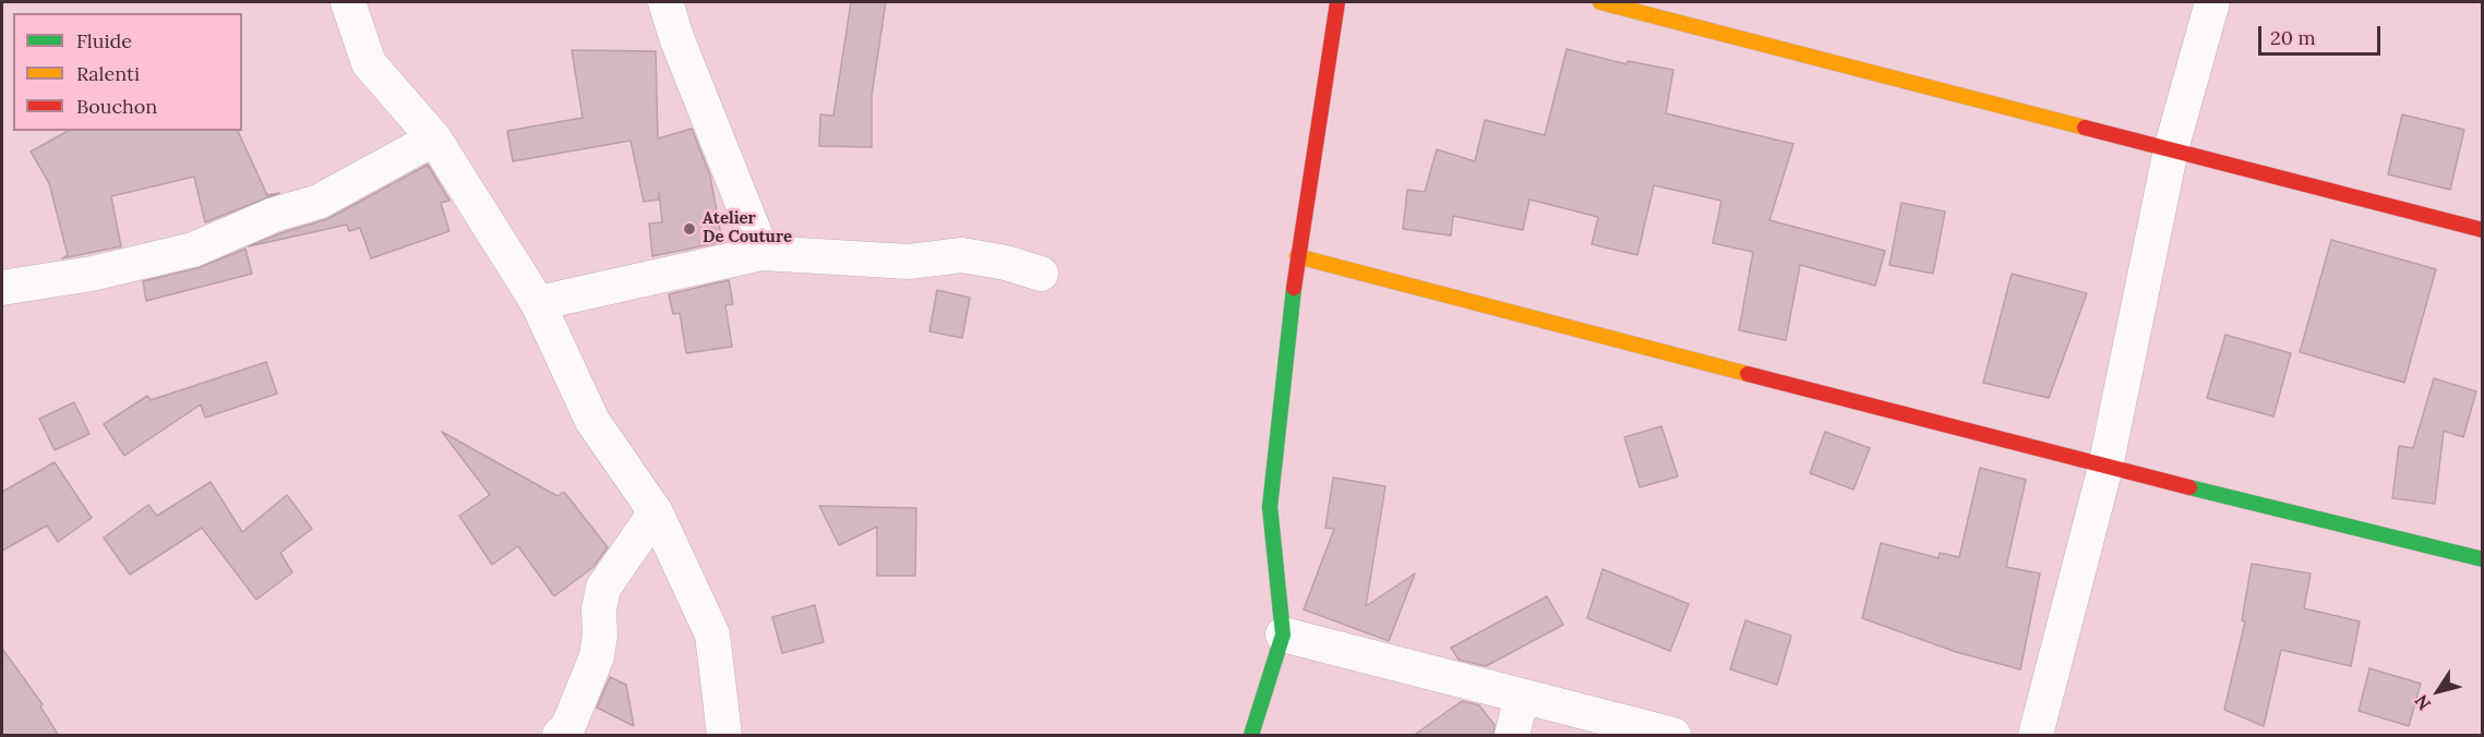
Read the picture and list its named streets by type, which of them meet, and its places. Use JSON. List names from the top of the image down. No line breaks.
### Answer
{"places":["Atelier De Couture"],"legend":["Fluide","Ralenti","Bouchon"],"scale_bar":"20 m","north":"bottom left"}
